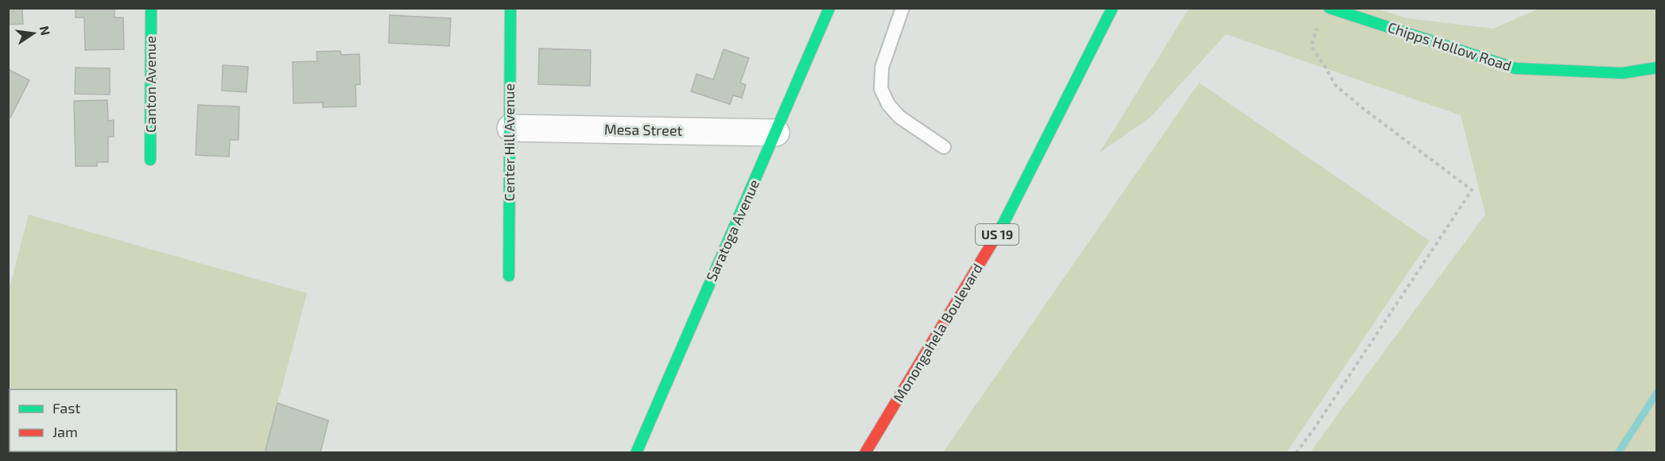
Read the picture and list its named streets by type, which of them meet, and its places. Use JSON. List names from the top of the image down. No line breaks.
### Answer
{"streets":{"street":["Chipps Hollow Road","Canton Avenue","Mesa Street","Center Hill Avenue","Saratoga Avenue","US 19","Monongahela Boulevard"]},"crossings":[["Mesa Street","Center Hill Avenue"],["Mesa Street","Saratoga Avenue"]],"legend":["Fast","Jam"],"north":"right"}
